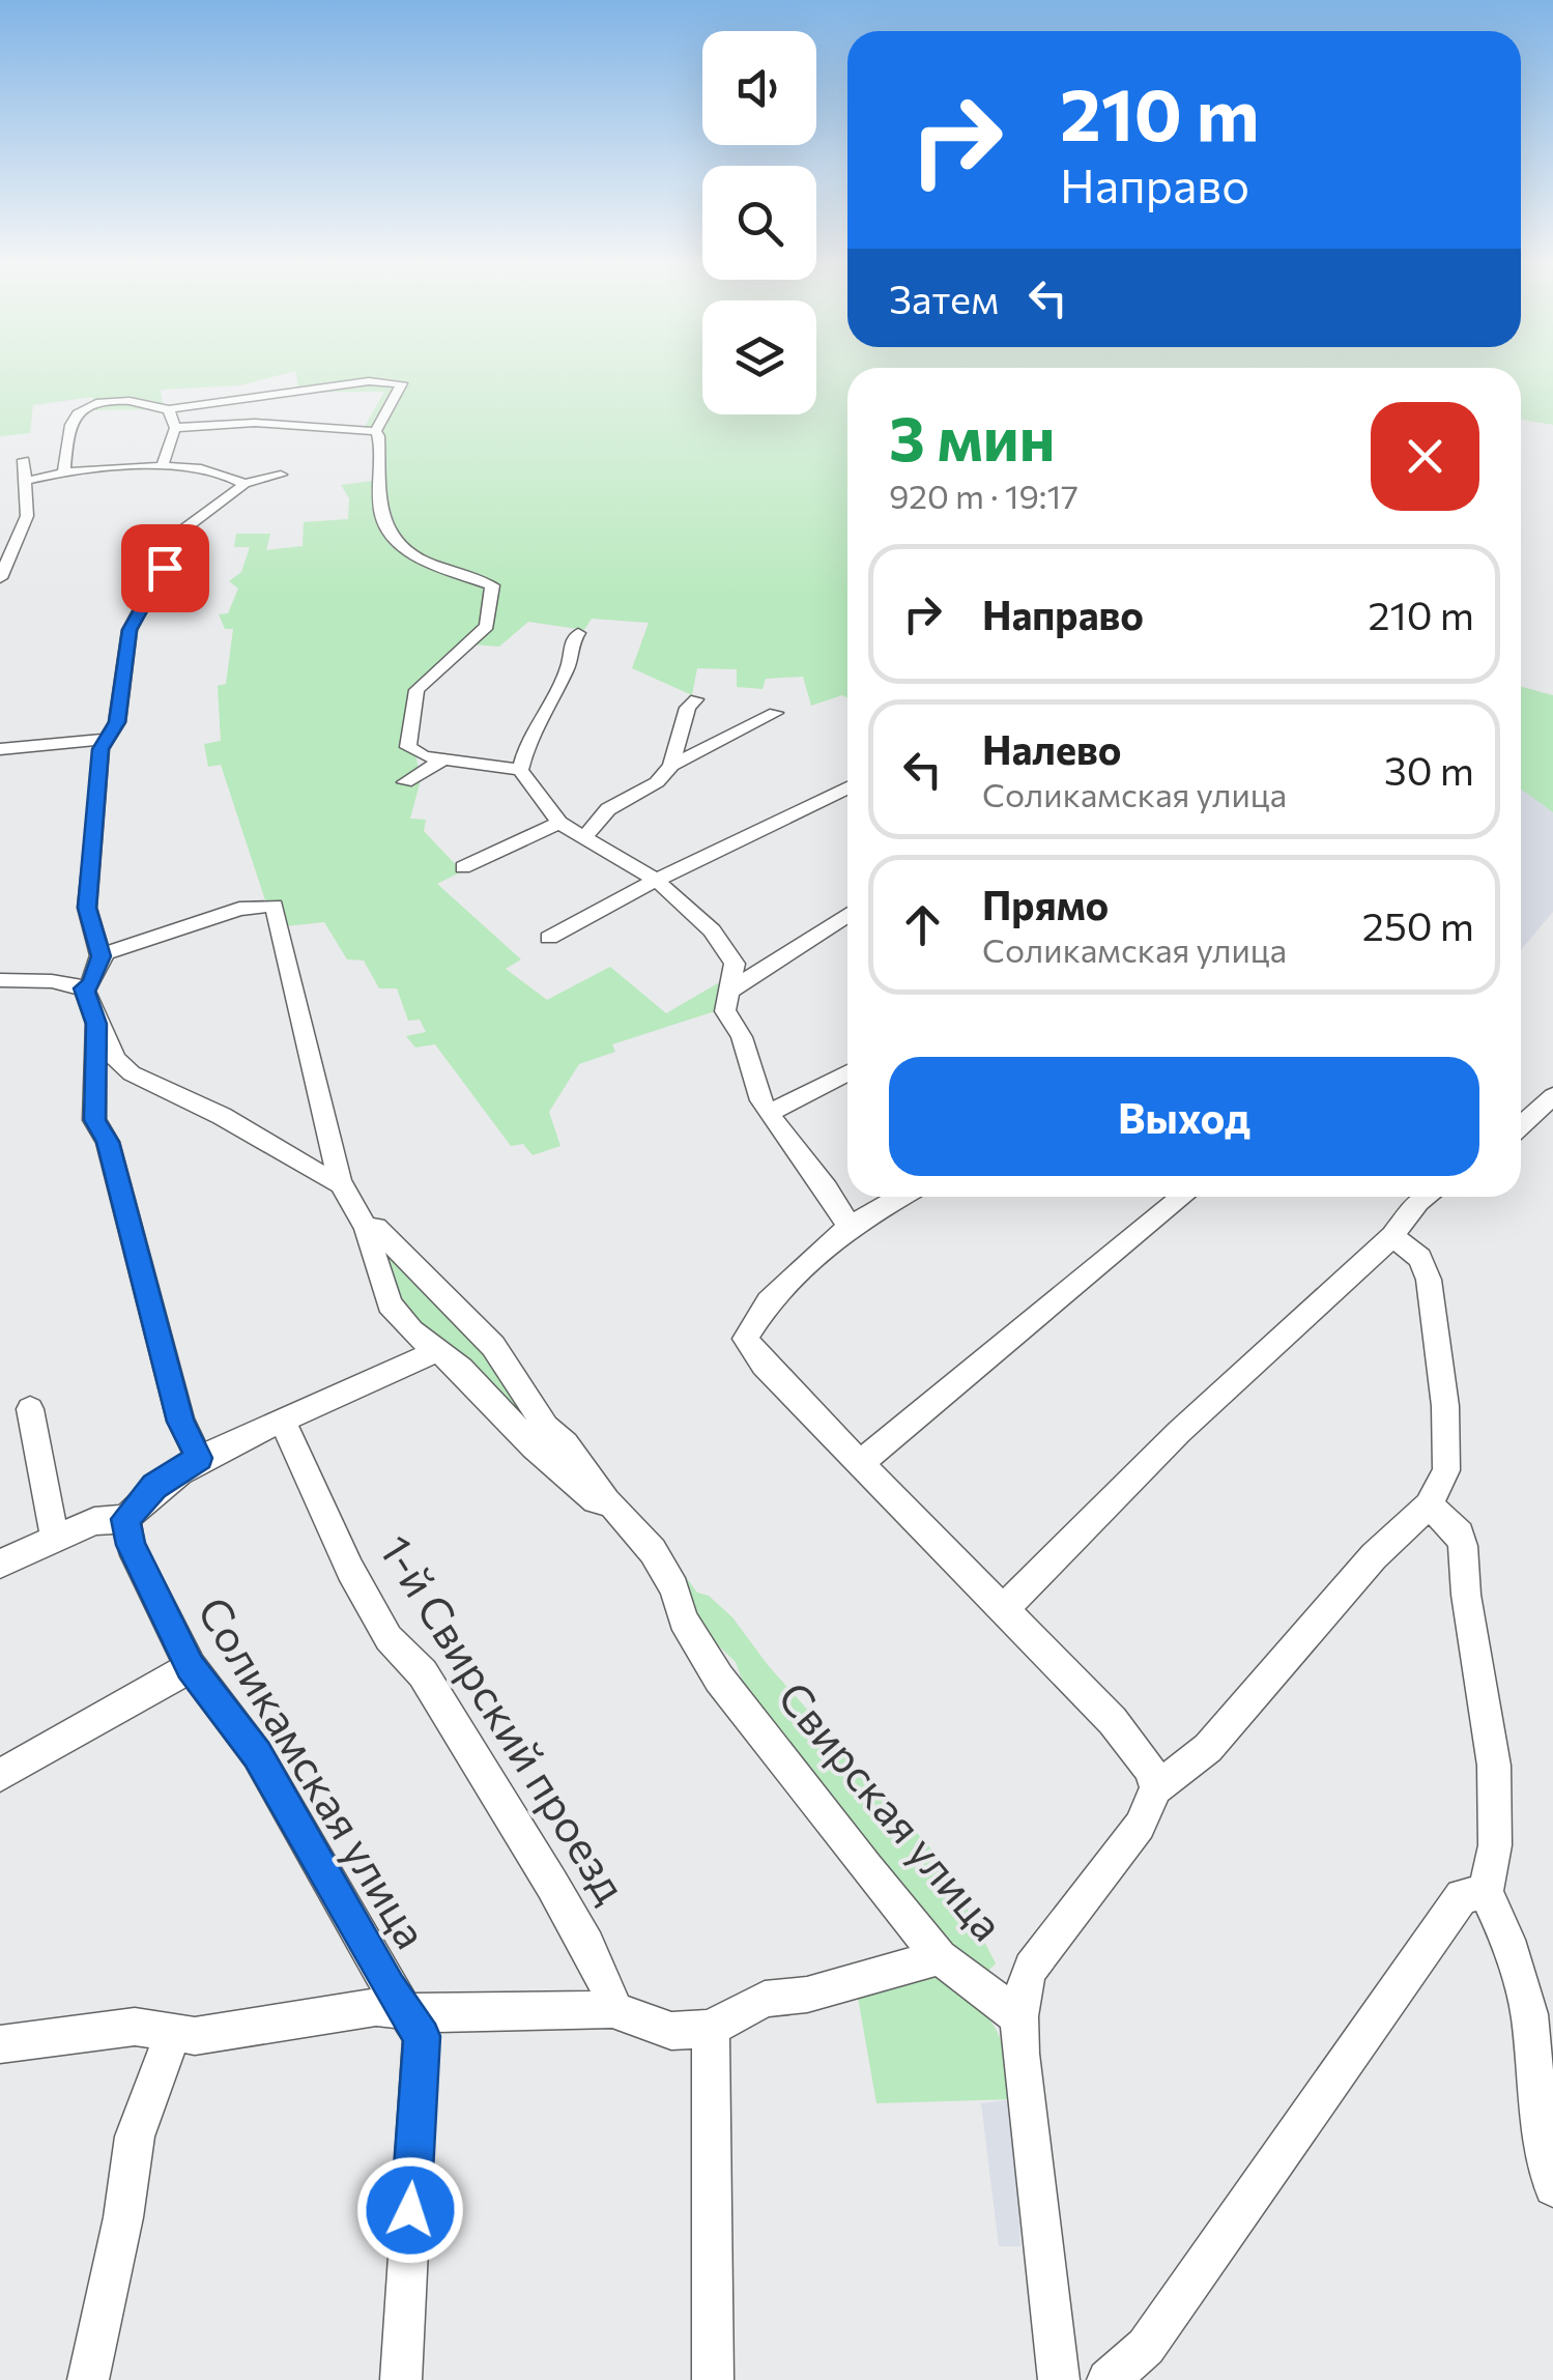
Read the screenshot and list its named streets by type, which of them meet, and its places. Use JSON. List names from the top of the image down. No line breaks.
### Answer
{"streets":{"street":["1-й Свирский проезд","Соликамская улица","Свирская улица"]},"page":{"turn":["210 m","Направо"],"then":"Затем","heading":["3 мин","920 m · 19:17"],"list":[{"name":"Направо","value":"210 m"},{"name":"Налево","note":"Соликамская улица","value":"30 m"},{"name":"Прямо","note":"Соликамская улица","value":"250 m"}],"buttons":"Выход"}}
